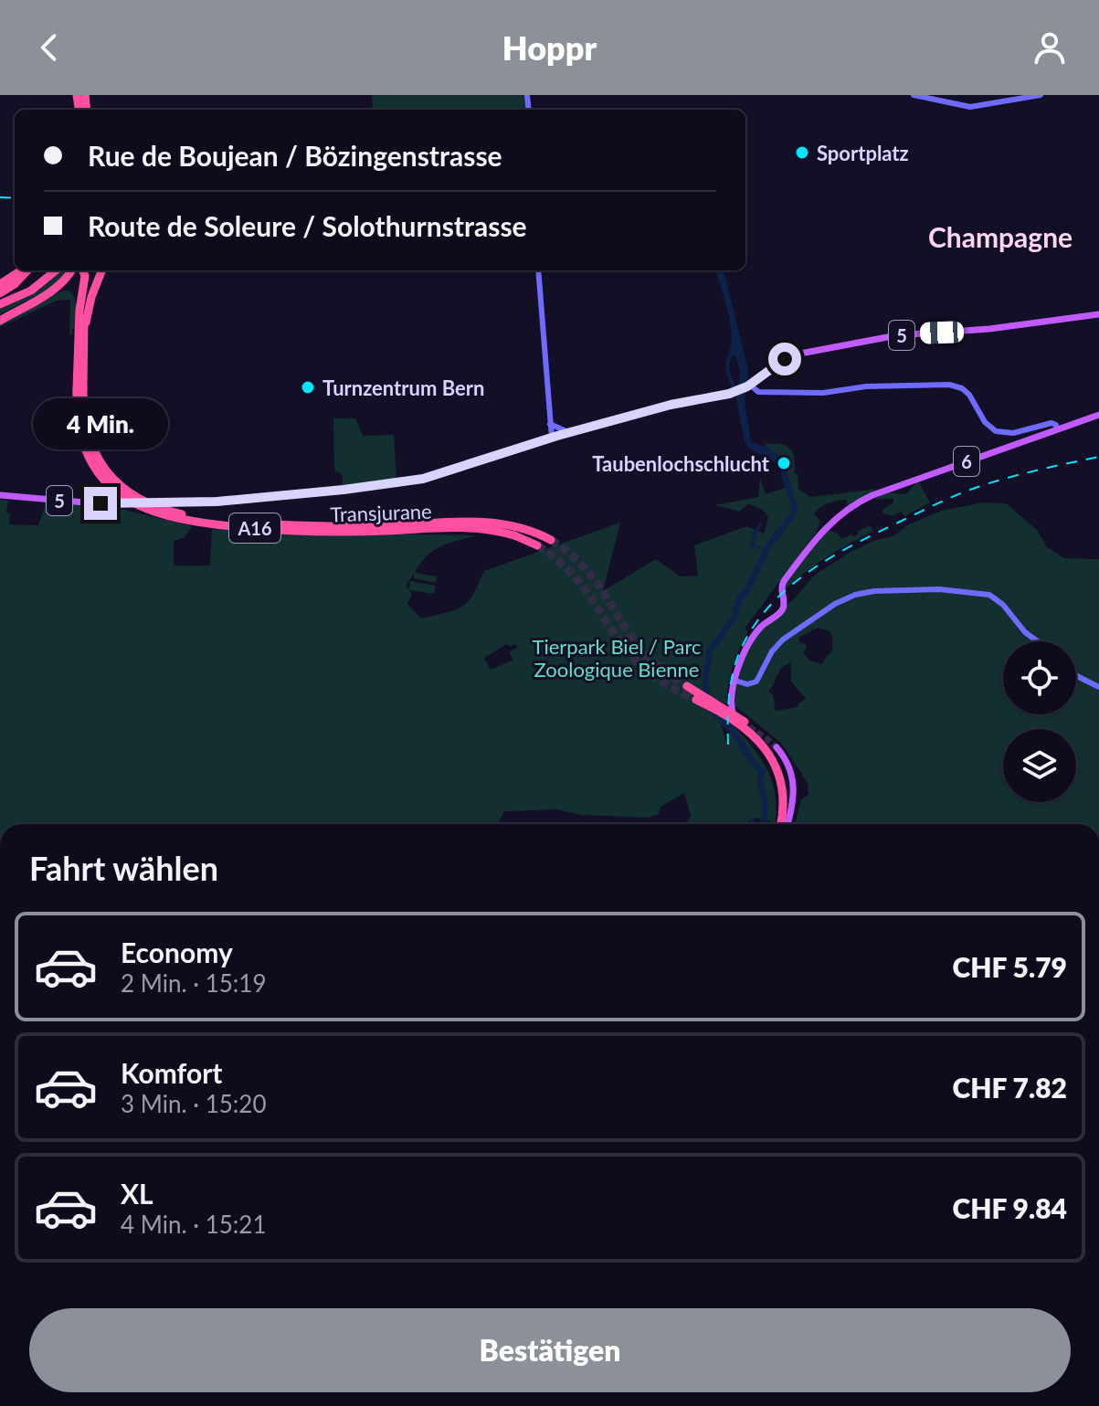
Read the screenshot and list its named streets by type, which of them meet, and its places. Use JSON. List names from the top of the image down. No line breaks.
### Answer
{"streets":{"highway":["Transjurane","A16"],"main road":["5","6"]},"crossings":[["Transjurane","A16"]],"districts":["Champagne"],"parks":["Tierpark Biel / Parc Zoologique Bienne"],"places":["Sportplatz","Turnzentrum Bern","Taubenlochschlucht"],"page":{"header":"Hoppr","banner":["Rue de Boujean / Bözingenstrasse","Route de Soleure / Solothurnstrasse"],"bubble":"4 Min.","heading":"Fahrt wählen","list":[{"name":"Economy","note":"2 Min. · 15:19","value":"CHF 5.79"},{"name":"Komfort","note":"3 Min. · 15:20","value":"CHF 7.82"},{"name":"XL","note":"4 Min. · 15:21","value":"CHF 9.84"}],"buttons":"Bestätigen"}}
